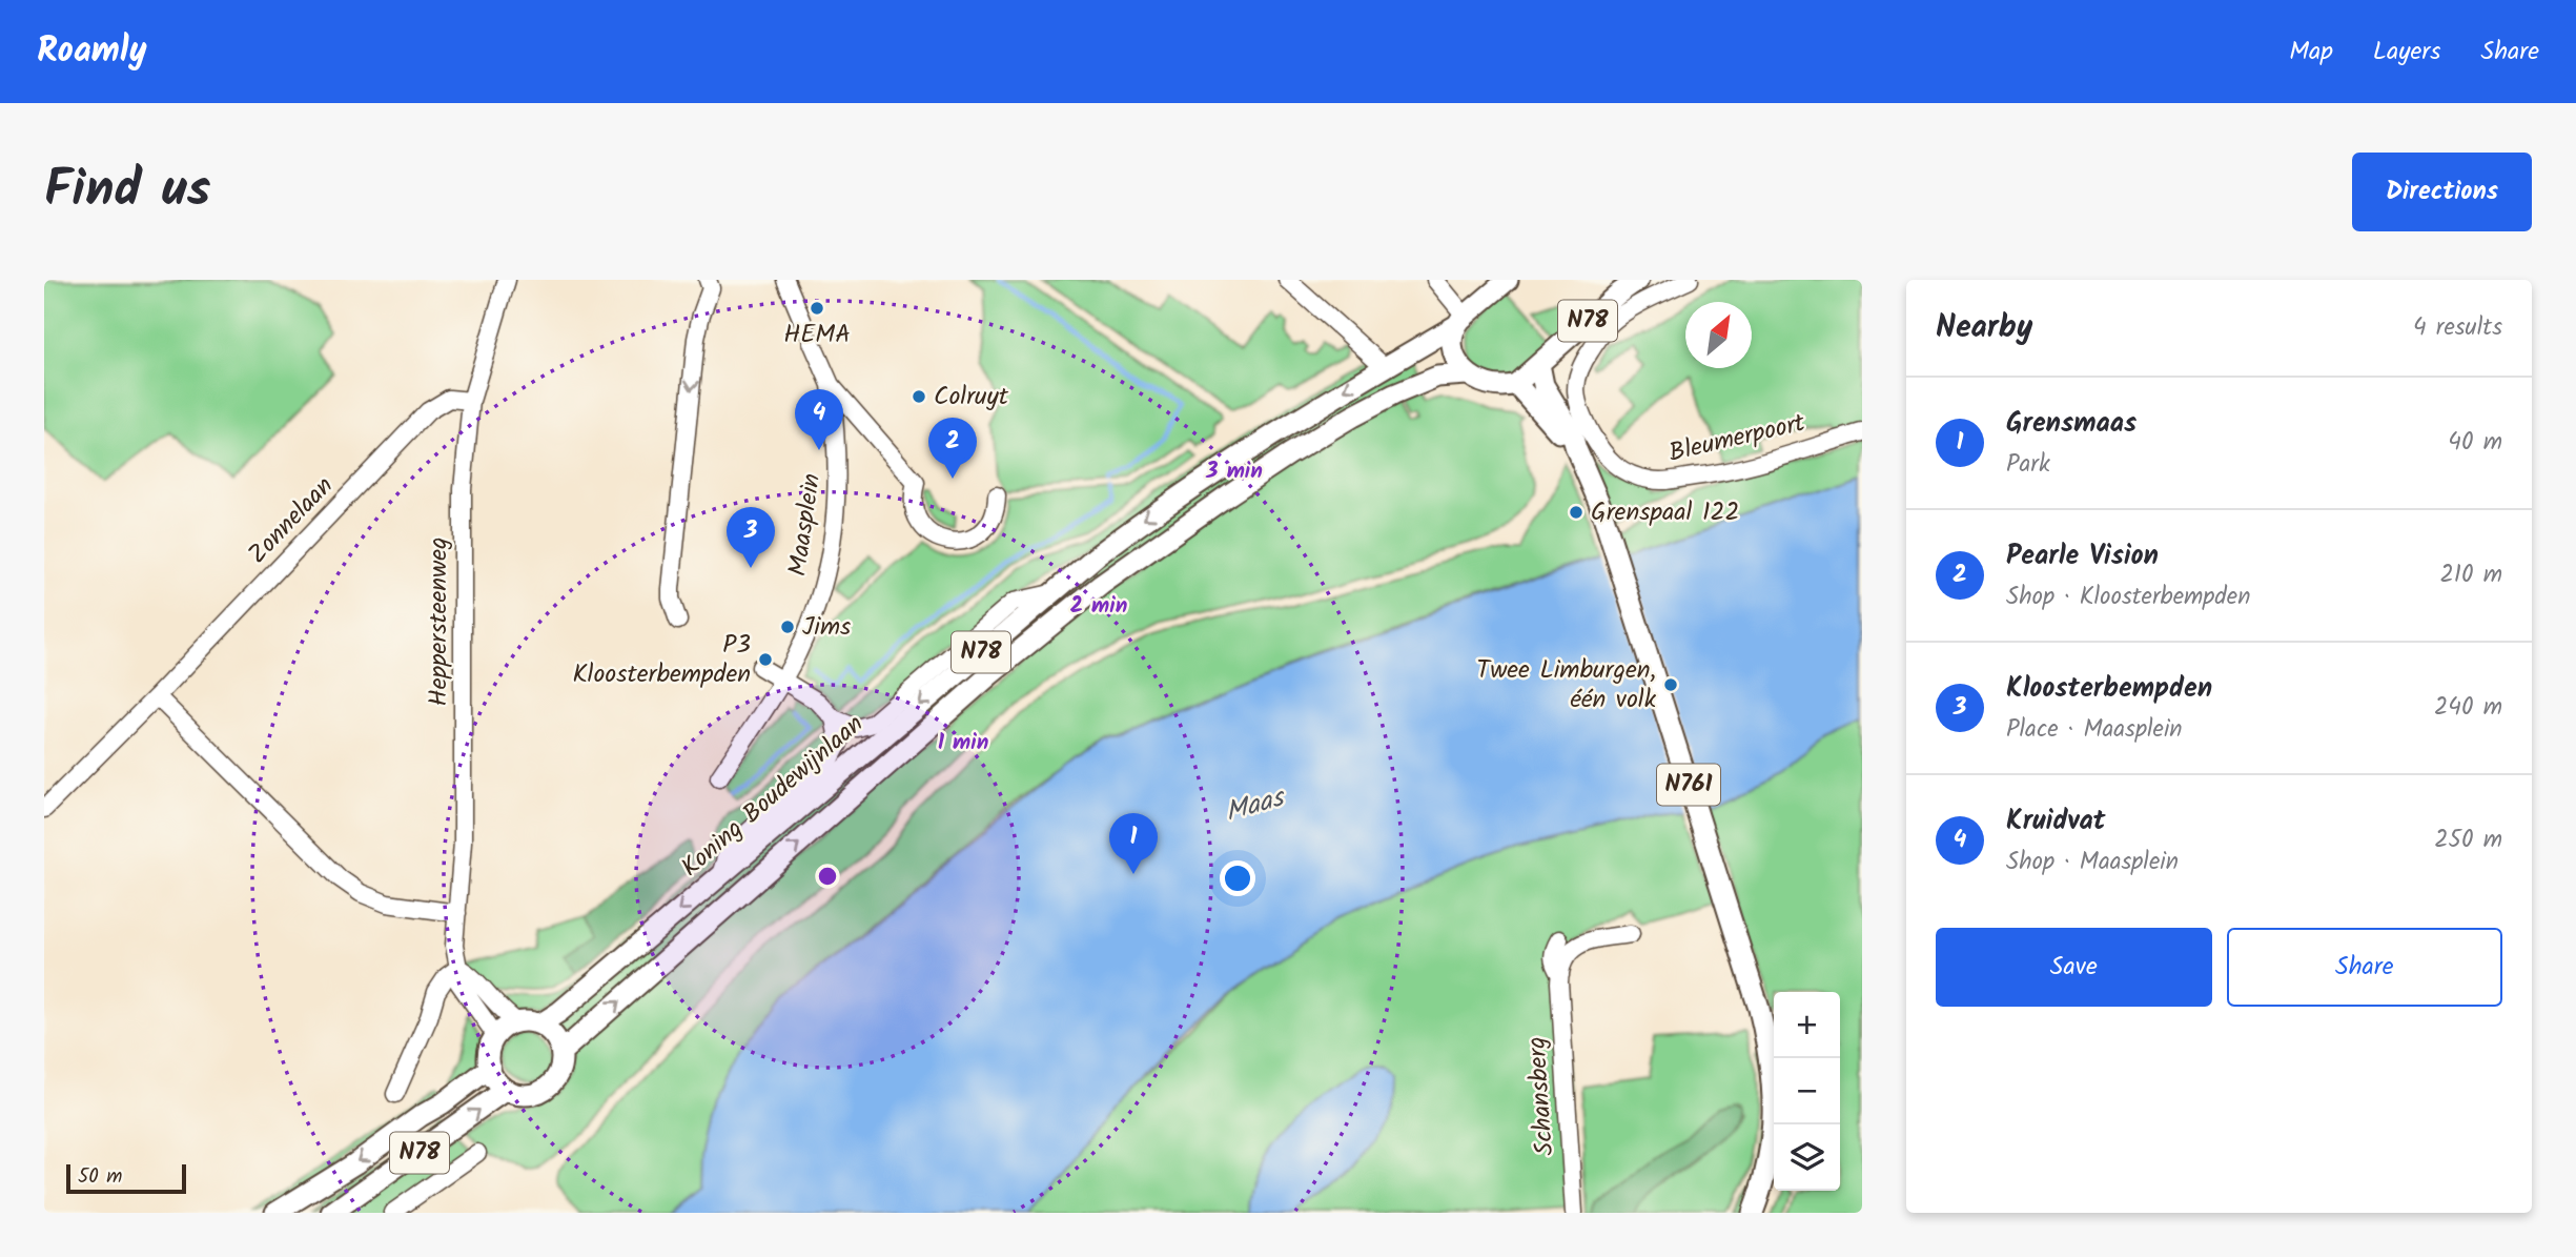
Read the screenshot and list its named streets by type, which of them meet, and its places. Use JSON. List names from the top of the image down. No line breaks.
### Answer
{"streets":{"main road":["N78","N761","Koning Boudewijnlaan"],"street":["Bleumerpoort","Zonnelaan","Maasplein","Heppersteenweg","Schansberg"]},"crossings":[["N78","Heppersteenweg"],["N78","N761"],["N78","Koning Boudewijnlaan"],["Zonnelaan","Heppersteenweg"],["Heppersteenweg","Koning Boudewijnlaan"]],"water":["Maas"],"places":["HEMA","Colruyt","Grenspaal 122","Jims","P3 Kloosterbempden","Twee Limburgen, één volk"],"scale_bar":"50 m","north":"top right","page":{"header":"Roamly","nav":["Map","Layers","Share"],"title":"Find us","buttons":["Directions",["Save","Share"]],"heading":["Nearby","4 results"],"list":[{"mark":"1","name":"Grensmaas","note":"Park","value":"40 m"},{"mark":"2","name":"Pearle Vision","note":"Shop · Kloosterbempden","value":"210 m"},{"mark":"3","name":"Kloosterbempden","note":"Place · Maasplein","value":"240 m"},{"mark":"4","name":"Kruidvat","note":"Shop · Maasplein","value":"250 m"}],"pins":["4","2","3","1"],"map_buttons":["+","−"],"scale":"50 m"},"rings":["3 min","2 min","1 min"]}
